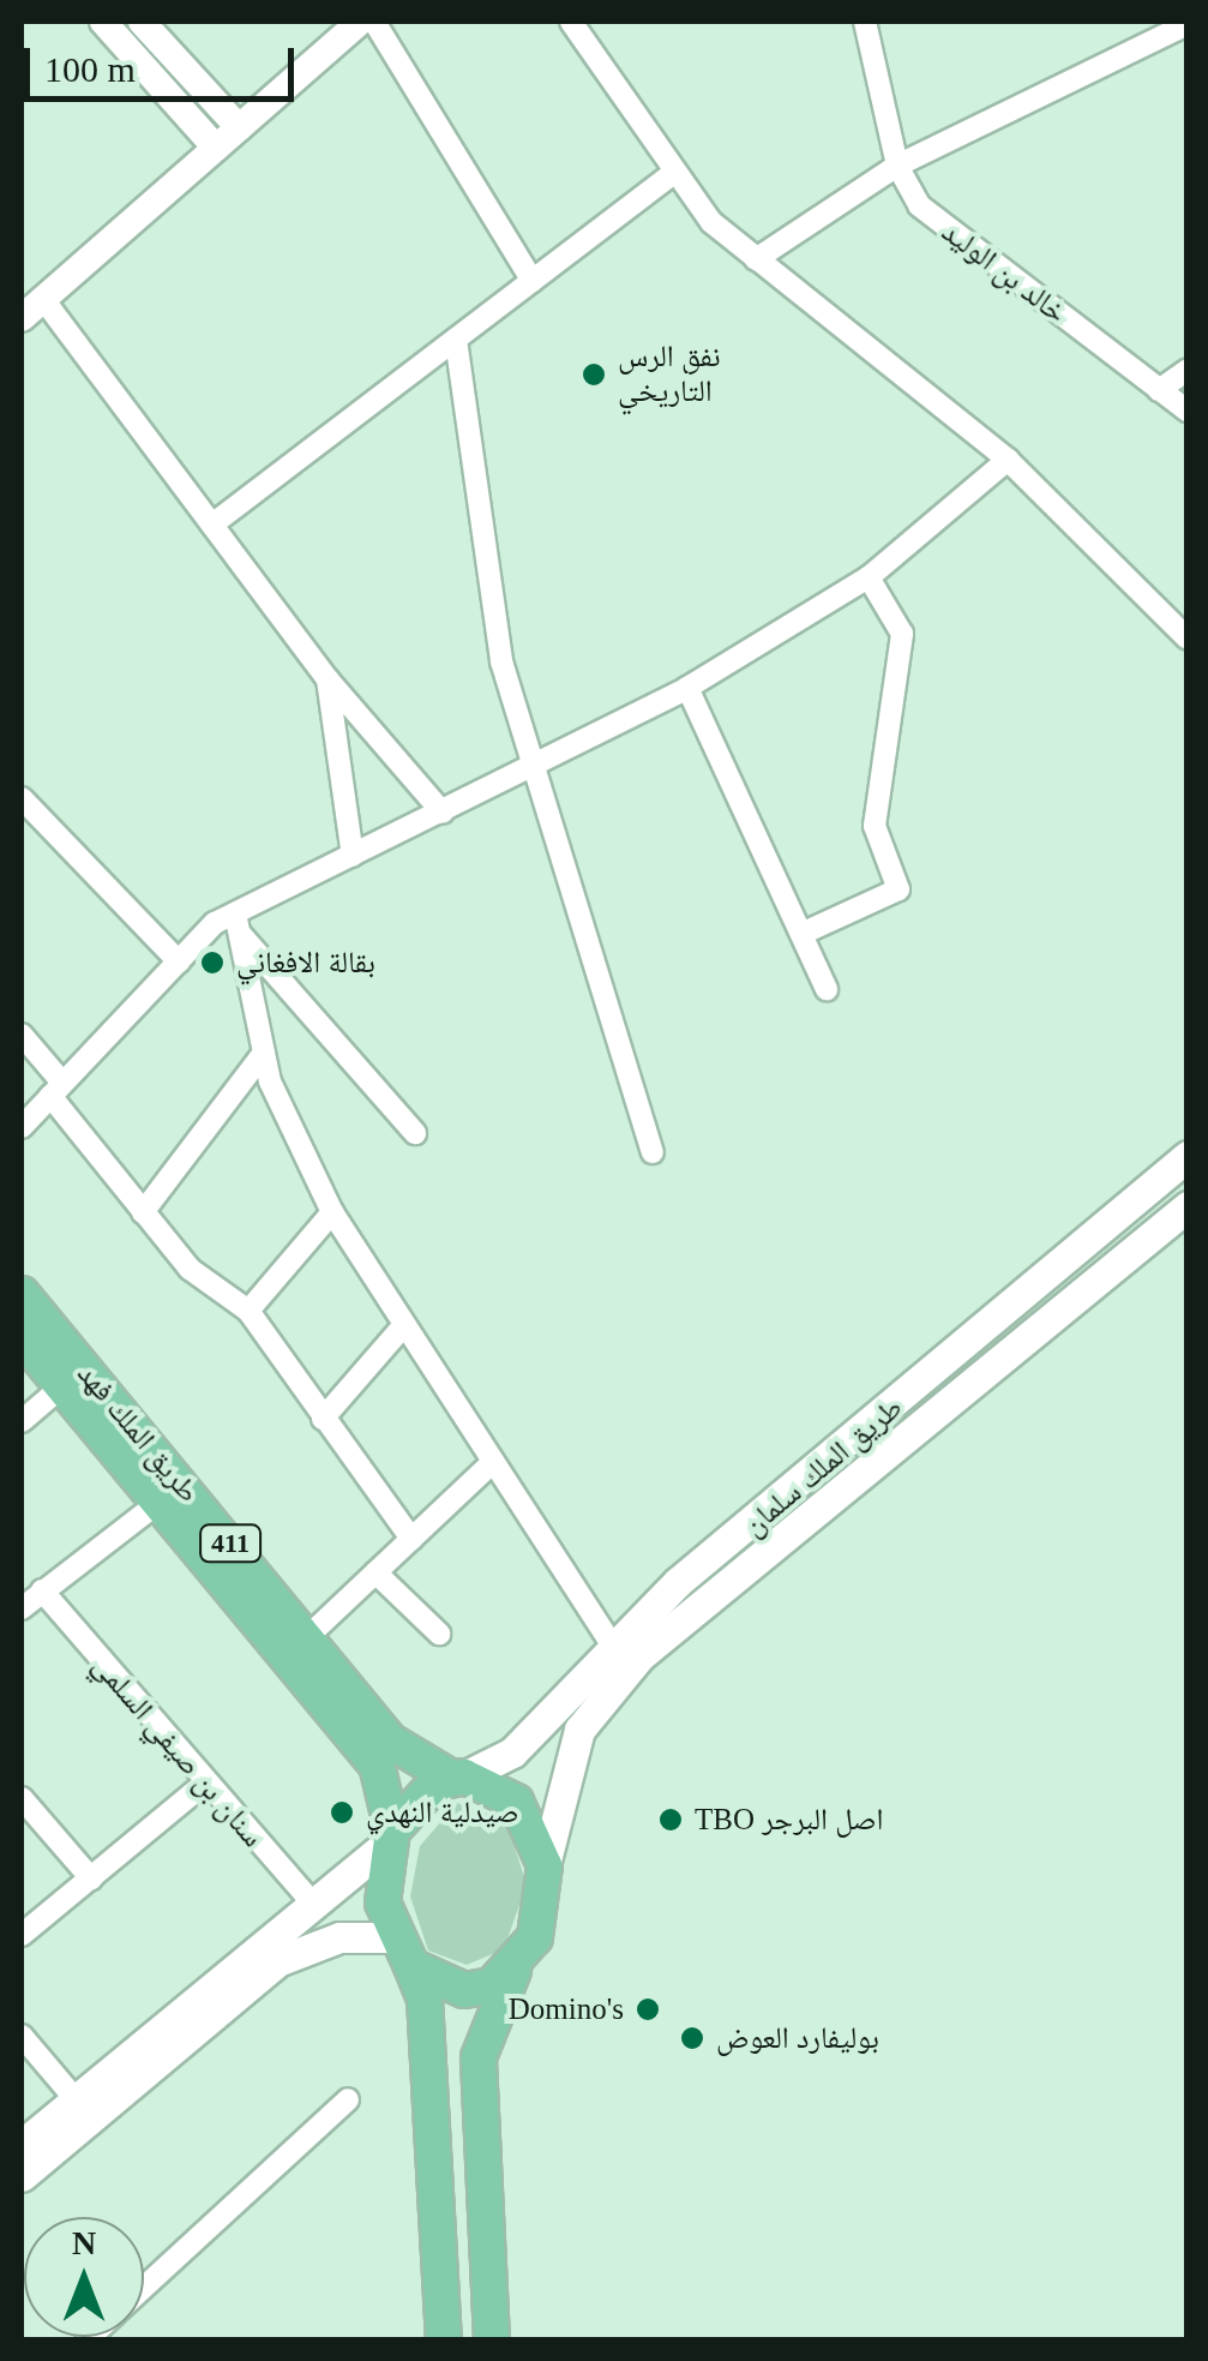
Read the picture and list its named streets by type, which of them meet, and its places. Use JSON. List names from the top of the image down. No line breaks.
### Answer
{"streets":{"main road":["طريق الملك فهد","طريق الملك سلمان","411"],"street":["خالد بن الوليد","سنان بن صيفي السلمي"]},"crossings":[["طريق الملك فهد","طريق الملك سلمان"]],"places":["نفق الرس التاريخي","بقالة الافغاني","صيدلية النهدي","TBO اصل البرجر","Domino's","بوليفارد العوض"],"scale_bar":"100 m","north":"top"}
